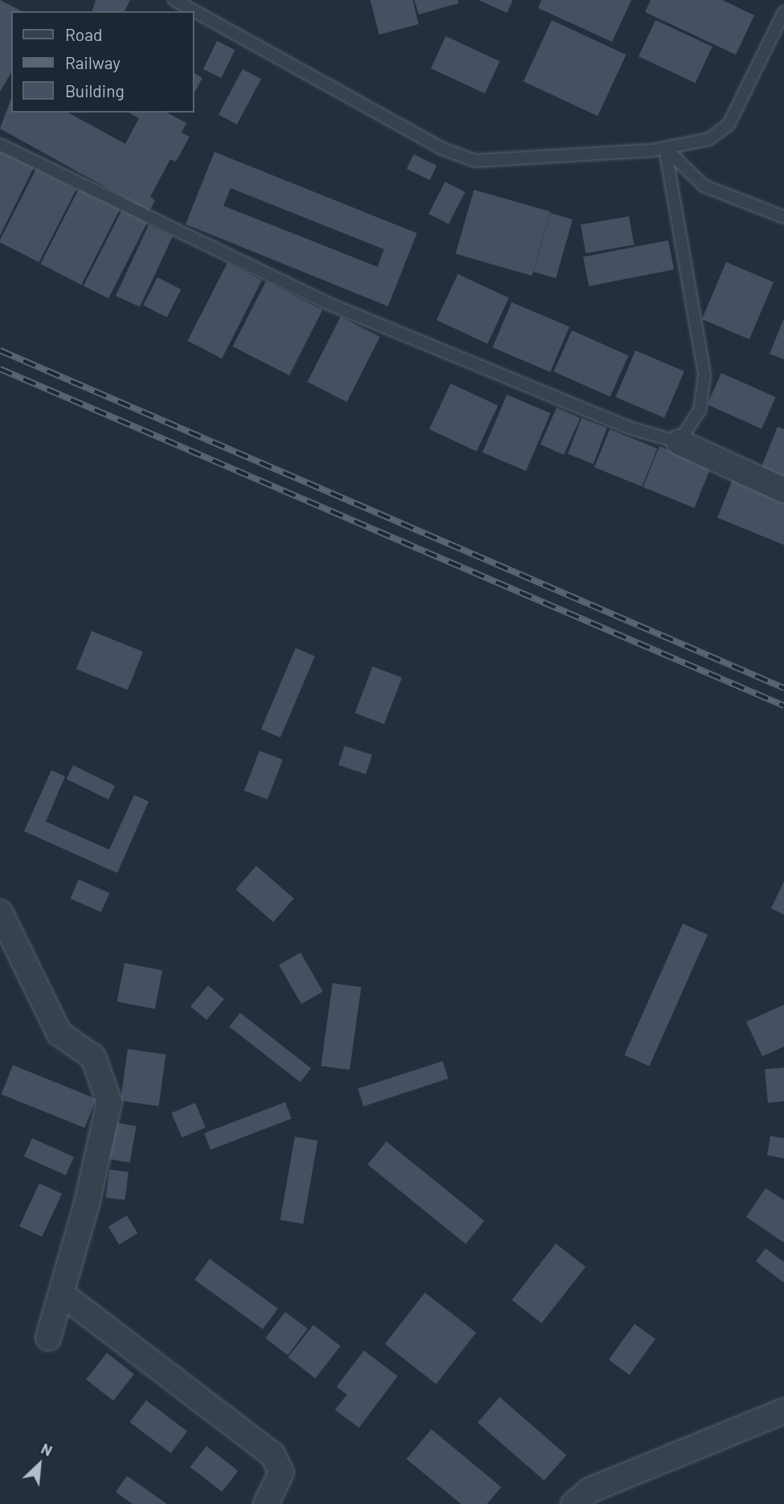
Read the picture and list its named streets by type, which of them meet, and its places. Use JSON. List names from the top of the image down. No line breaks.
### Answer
{"legend":["Road","Railway","Building"],"north":"top right"}
